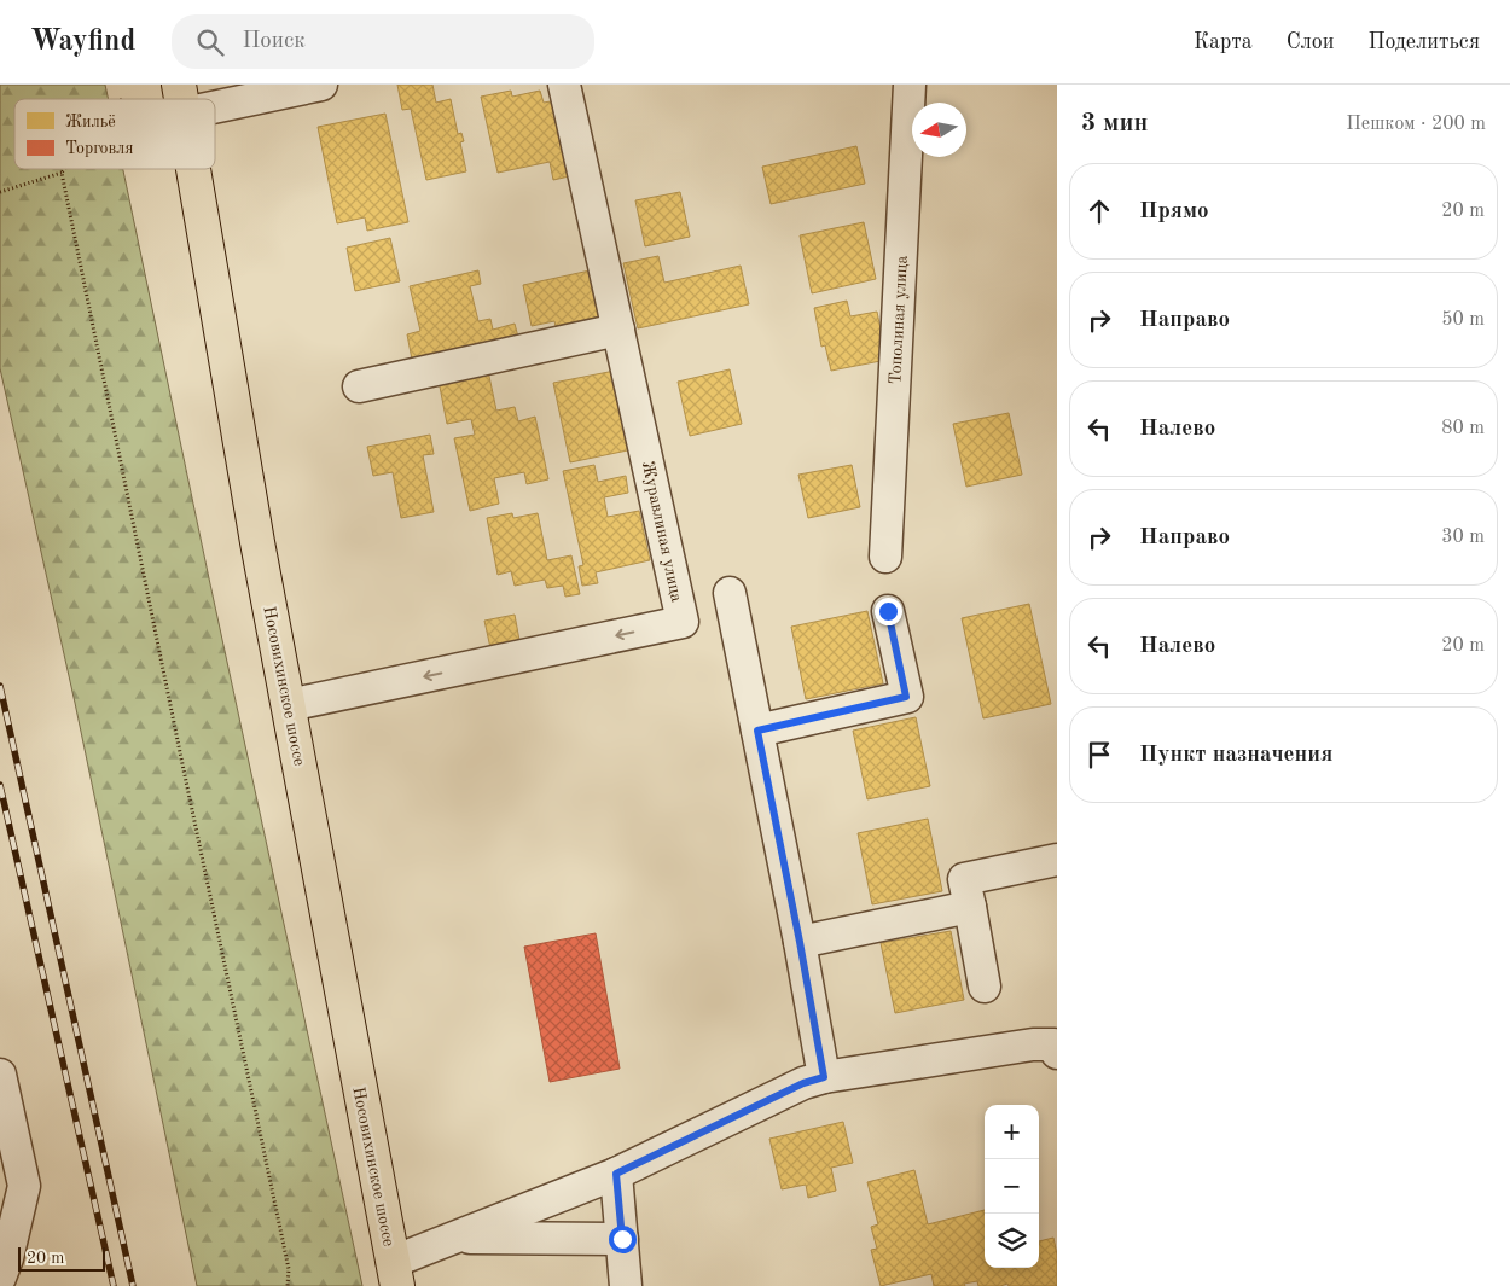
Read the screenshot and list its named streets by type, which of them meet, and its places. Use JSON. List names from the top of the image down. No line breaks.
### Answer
{"streets":{"main road":["Носовихинское шоссе"],"street":["Тополиная улица","Журавлиная улица"]},"crossings":[["Журавлиная улица","Носовихинское шоссе"]],"legend":["Жильё","Торговля"],"scale_bar":"20 m","north":"left","page":{"header":"Wayfind","search":"Поиск","nav":["Карта","Слои","Поделиться"],"heading":["3 мин","Пешком · 200 m"],"list":[["Прямо","20 m"],["Направо","50 m"],["Налево","80 m"],["Направо","30 m"],["Налево","20 m"],"Пункт назначения"],"map_buttons":["+","−"],"scale":"20 m"}}
